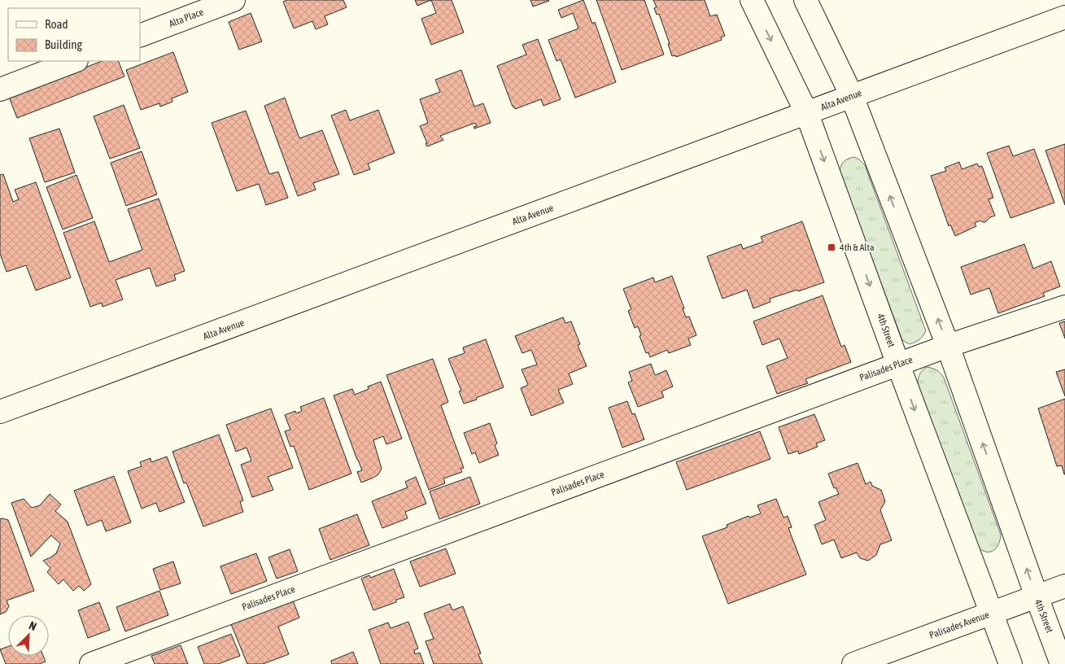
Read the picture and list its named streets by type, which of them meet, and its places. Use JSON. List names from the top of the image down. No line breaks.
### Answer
{"streets":{"street":["Alta Place","Alta Avenue","4th Street","Palisades Place","Palisades Avenue"]},"crossings":[["Alta Avenue","4th Street"],["4th Street","Palisades Place"],["4th Street","Palisades Avenue"]],"places":{"transit":["4th & Alta"]},"legend":["Road","Building"],"north":"top right"}
